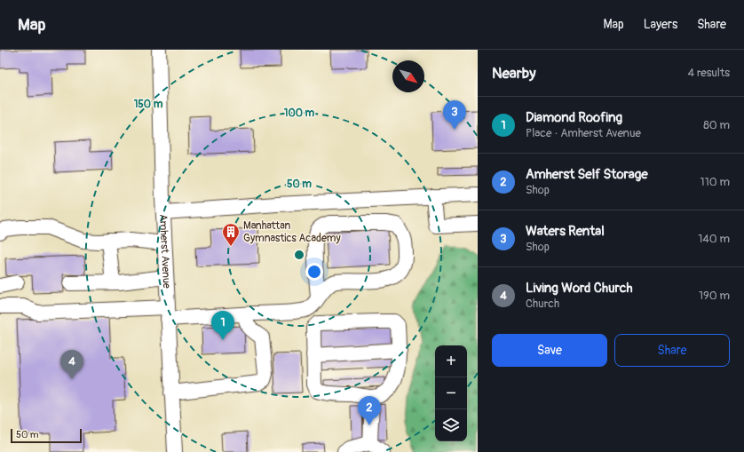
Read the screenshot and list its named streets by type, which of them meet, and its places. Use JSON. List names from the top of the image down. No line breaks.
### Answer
{"streets":{"street":["Amherst Avenue"]},"places":{"building":["Manhattan Gymnastics Academy"]},"scale_bar":"50 m","north":"bottom right","page":{"header":"Map","nav":["Map","Layers","Share"],"heading":["Nearby","4 results"],"list":[{"mark":"1","name":"Diamond Roofing","note":"Place · Amherst Avenue","value":"80 m"},{"mark":"2","name":"Amherst Self Storage","note":"Shop","value":"110 m"},{"mark":"3","name":"Waters Rental","note":"Shop","value":"140 m"},{"mark":"4","name":"Living Word Church","note":"Church","value":"190 m"}],"pins":["3","1","4","2"],"buttons":["Save","Share"],"map_buttons":["+","−"],"scale":"50 m"},"rings":["150 m","100 m","50 m"]}
